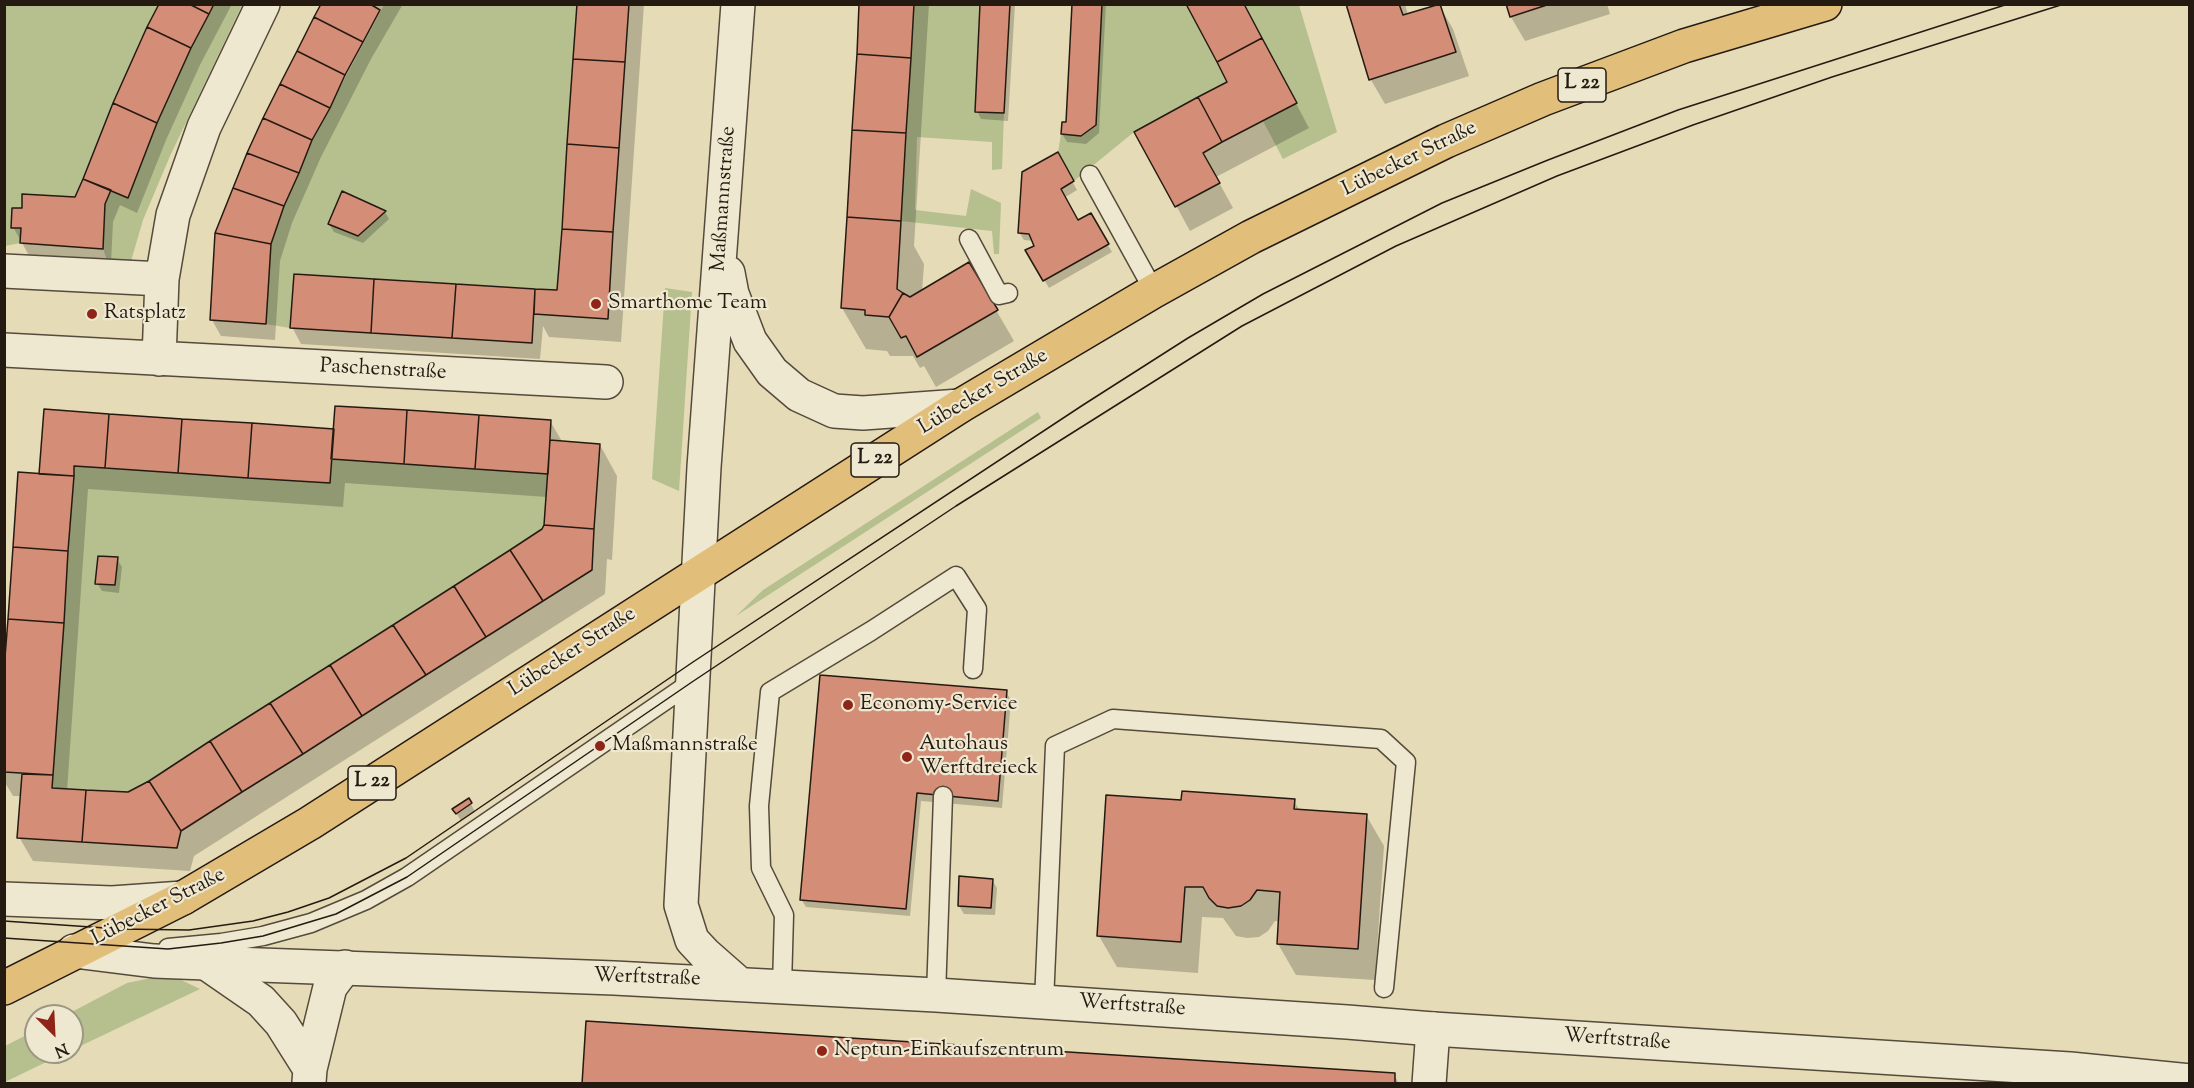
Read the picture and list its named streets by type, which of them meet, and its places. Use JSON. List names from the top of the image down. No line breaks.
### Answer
{"streets":{"main road":["L 22","Lübecker Straße"],"street":["Maßmannstraße","Paschenstraße","Werftstraße"]},"crossings":[["Lübecker Straße","Maßmannstraße"],["Lübecker Straße","Werftstraße"],["Maßmannstraße","Werftstraße"]],"places":["Smarthome Team","Ratsplatz","Economy-Service","Maßmannstraße","Autohaus Werftdreieck","Neptun-Einkaufszentrum"],"north":"bottom right"}
